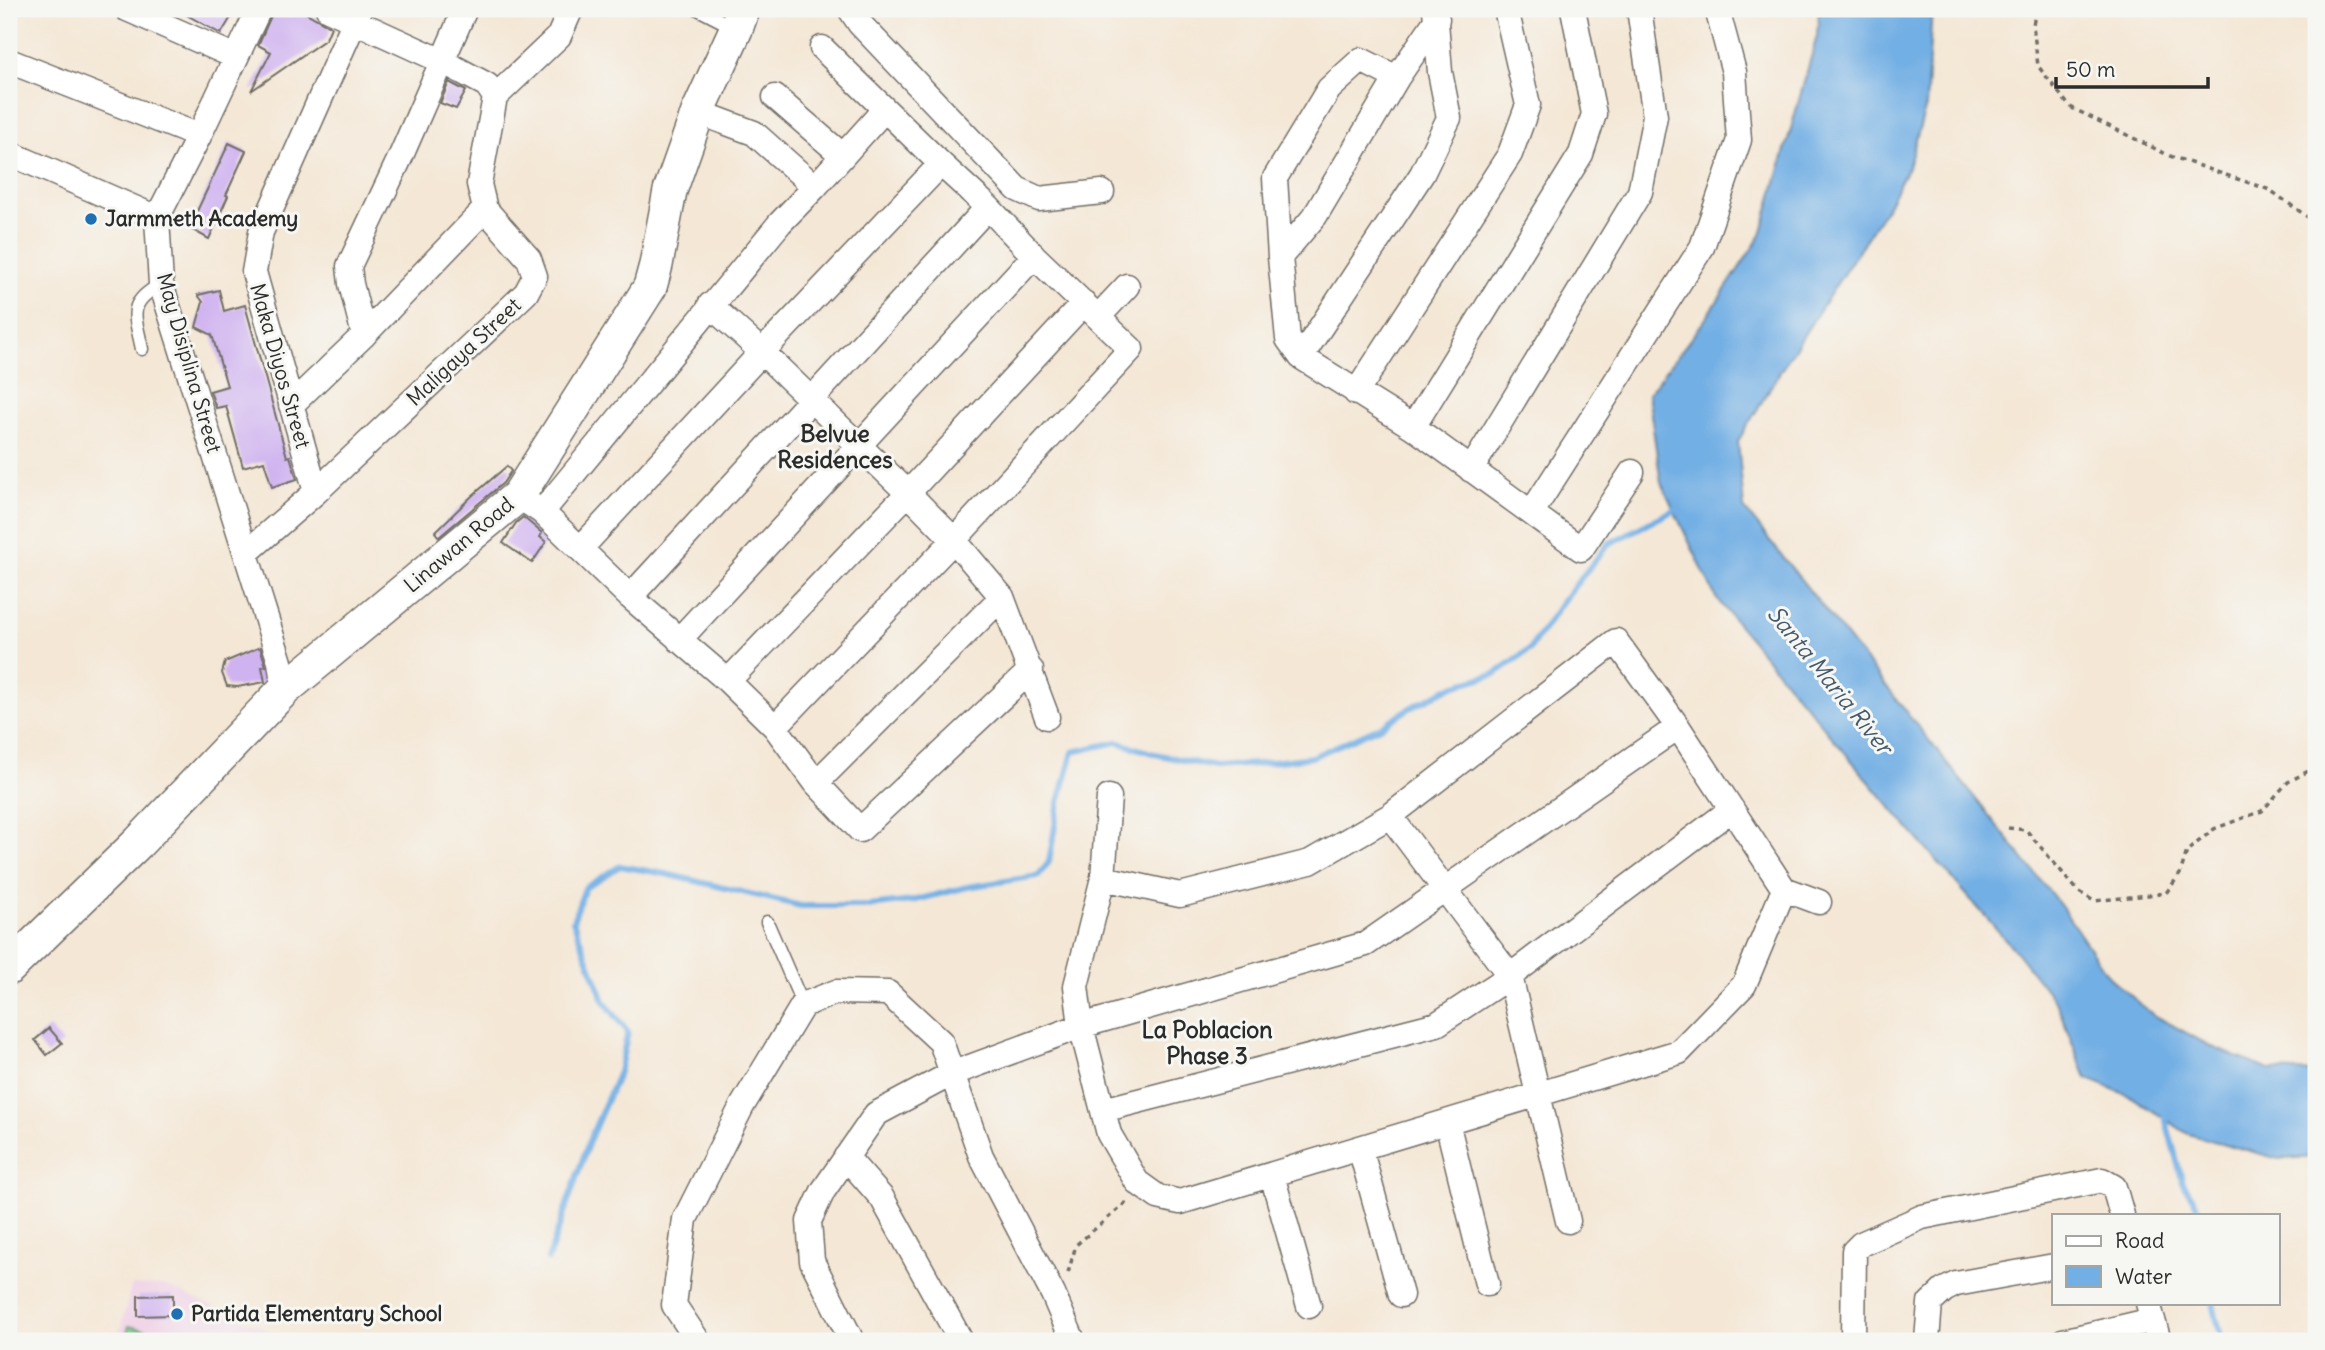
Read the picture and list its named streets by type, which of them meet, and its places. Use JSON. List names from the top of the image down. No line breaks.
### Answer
{"streets":{"street":["Maligaya Street","May Disiplina Street","Maka Diyos Street","Linawan Road"]},"crossings":[["Maligaya Street","May Disiplina Street"],["Maligaya Street","Maka Diyos Street"],["May Disiplina Street","Linawan Road"]],"districts":["Belvue Residences","La Poblacion Phase 3"],"water":["Santa Maria River"],"places":["Jarmmeth Academy","Partida Elementary School"],"legend":["Road","Water"],"scale_bar":"50 m"}
